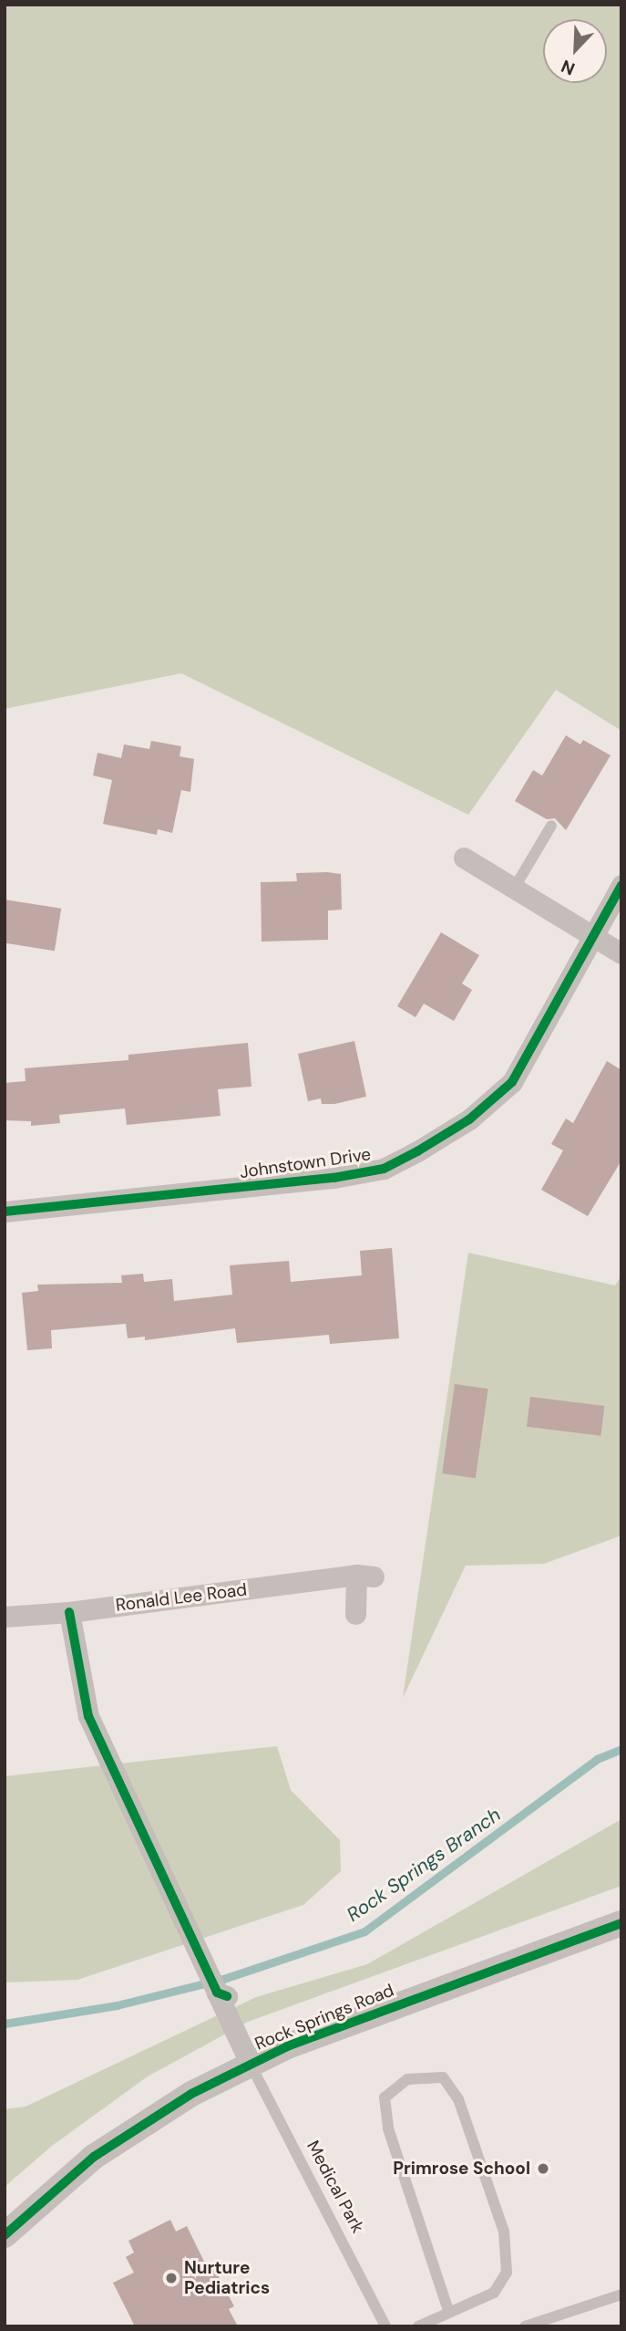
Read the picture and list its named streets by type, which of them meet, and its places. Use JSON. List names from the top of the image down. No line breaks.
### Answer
{"streets":{"street":["Johnstown Drive","Ronald Lee Road","Rock Springs Road"],"lane":["Medical Park"]},"crossings":[["Rock Springs Road","Medical Park"]],"water":["Rock Springs Branch"],"places":["Primrose School","Nurture Pediatrics"],"north":"bottom left"}
